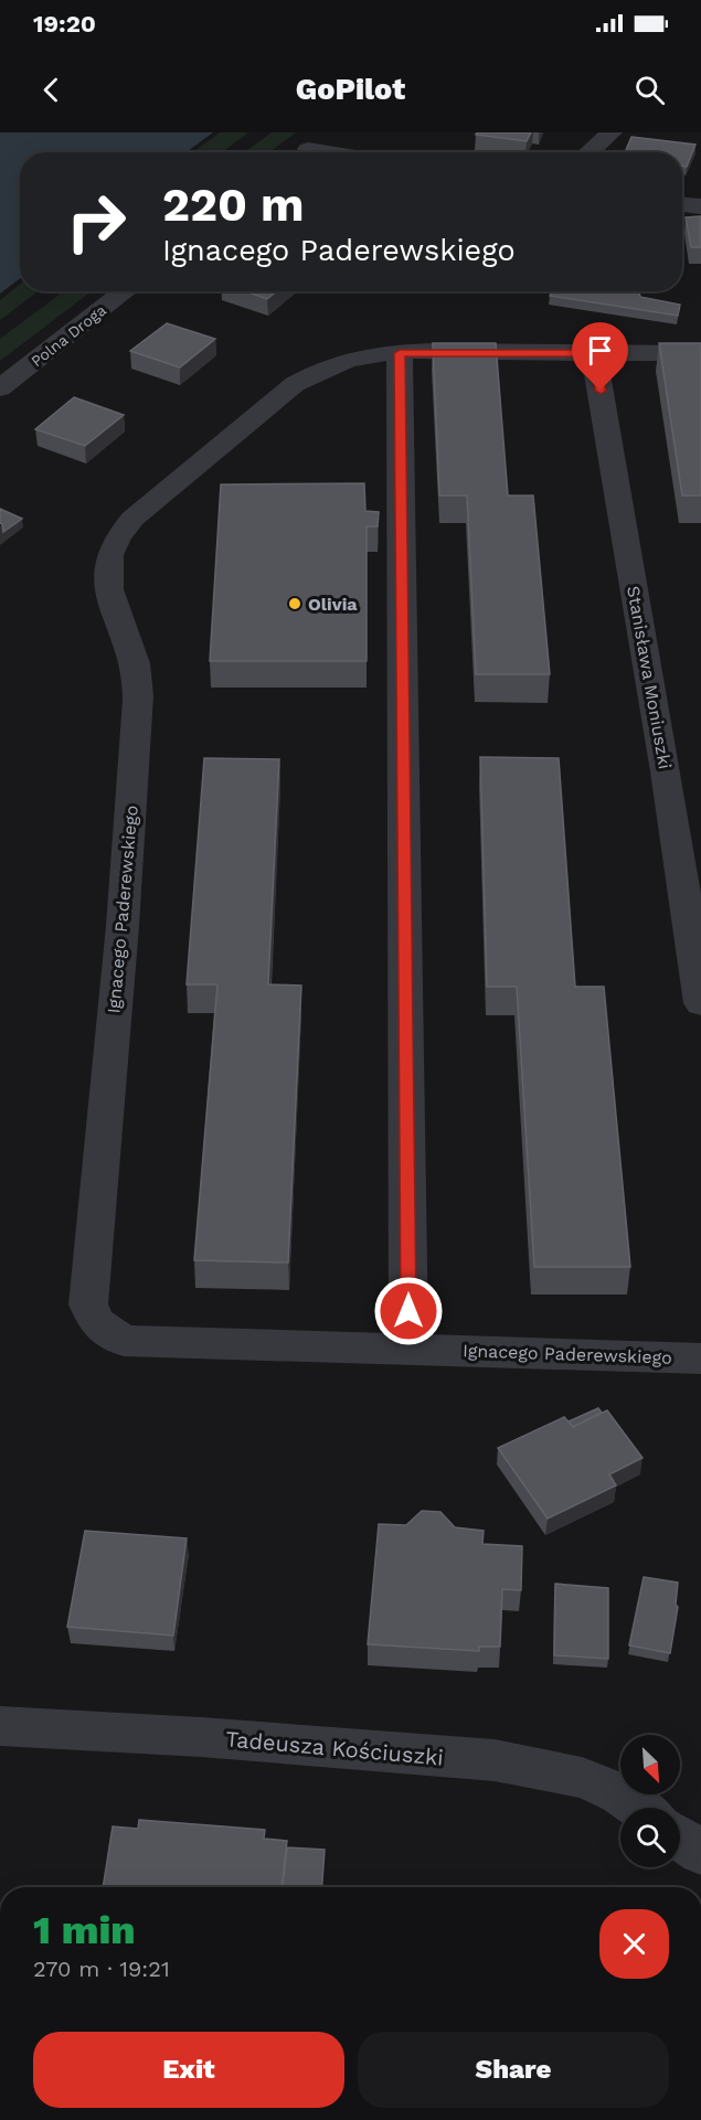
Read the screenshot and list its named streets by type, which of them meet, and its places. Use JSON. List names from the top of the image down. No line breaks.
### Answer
{"streets":{"street":["Polna Droga","Stanisława Moniuszki","Ignacego Paderewskiego","Tadeusza Kościuszki"]},"crossings":[["Stanisława Moniuszki","Ignacego Paderewskiego"]],"places":["Olivia"],"north":"bottom right","page":{"status":"19:20","header":"GoPilot","turn":["220 m","Ignacego Paderewskiego"],"heading":["1 min","270 m · 19:21"],"buttons":["Exit","Share"]}}
